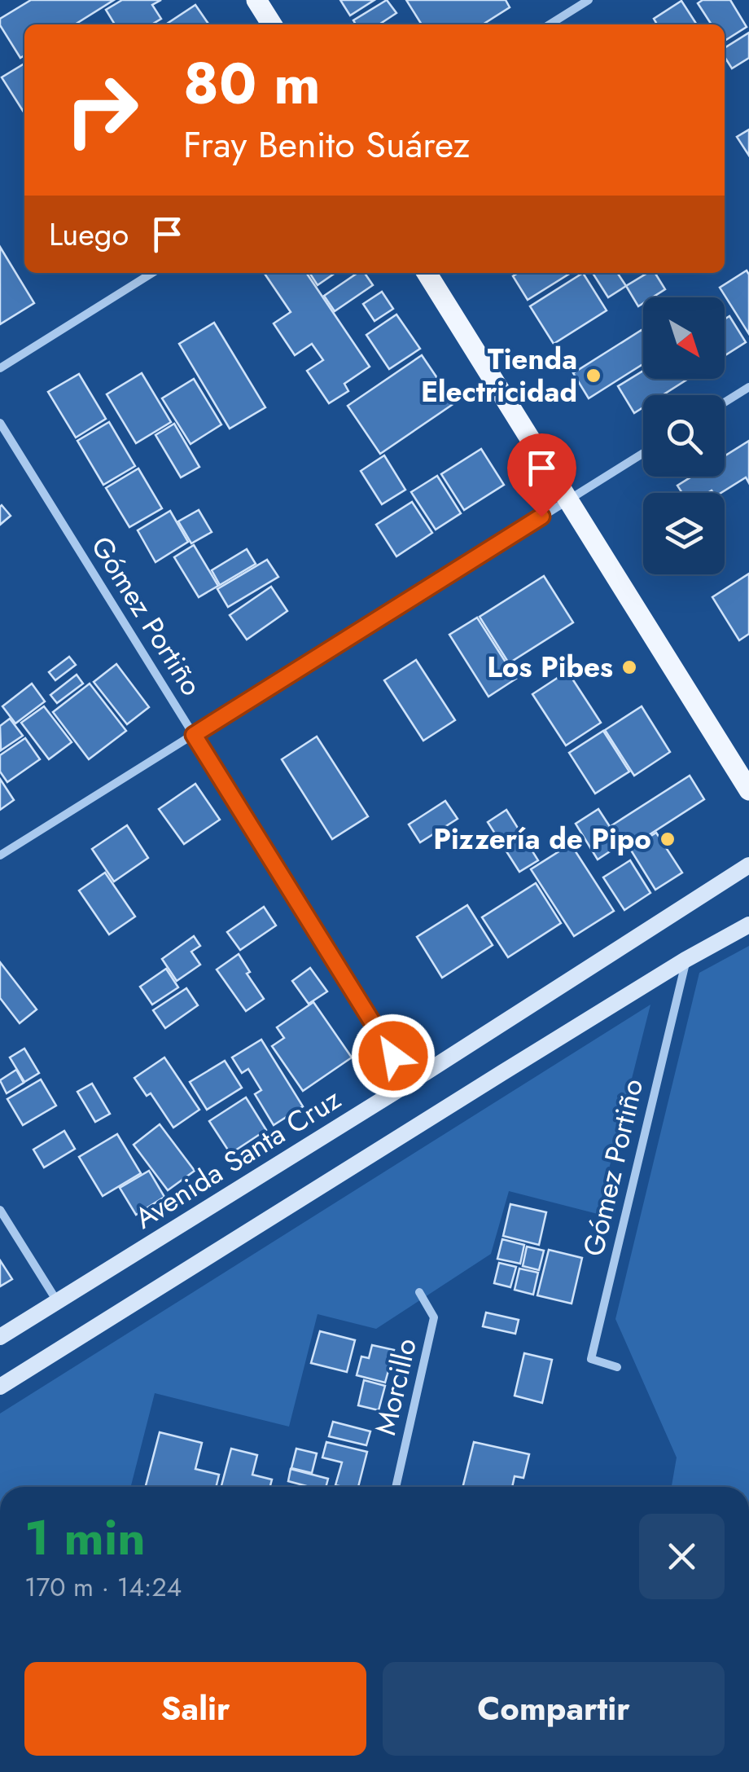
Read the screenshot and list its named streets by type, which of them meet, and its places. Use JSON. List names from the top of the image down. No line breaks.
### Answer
{"streets":{"main road":["Avenida Santa Cruz"],"street":["Gómez Portiño","Morcillo"]},"crossings":[["Gómez Portiño","Avenida Santa Cruz"]],"places":["Tienda Electricidad","Los Pibes","Pizzería de Pipo"],"north":"bottom right","page":{"turn":["80 m","Fray Benito Suárez"],"then":"Luego","heading":["1 min","170 m · 14:24"],"buttons":["Salir","Compartir"]}}
